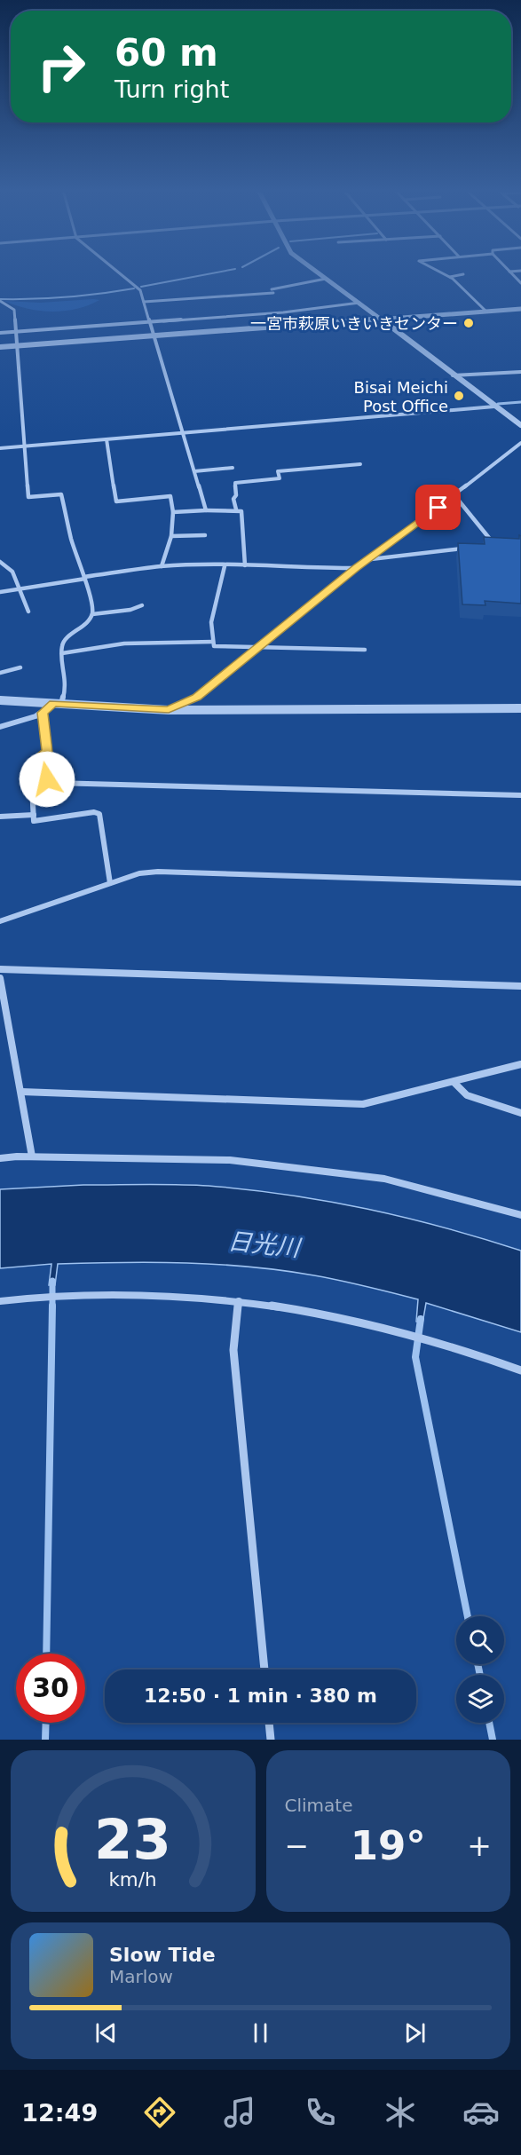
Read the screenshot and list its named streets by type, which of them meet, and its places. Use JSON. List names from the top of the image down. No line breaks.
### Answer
{"water":["日光川"],"places":["一宮市萩原いきいきセンター","Bisai Meichi Post Office"],"page":{"turn":["60 m","Turn right"],"limit":"30","trip":"12:50 · 1 min · 380 m","tile":"Climate","heat":["−","19°","+"],"song":["Slow Tide","Marlow"],"tabs":"12:49","gauge":["23","km/h"]}}
